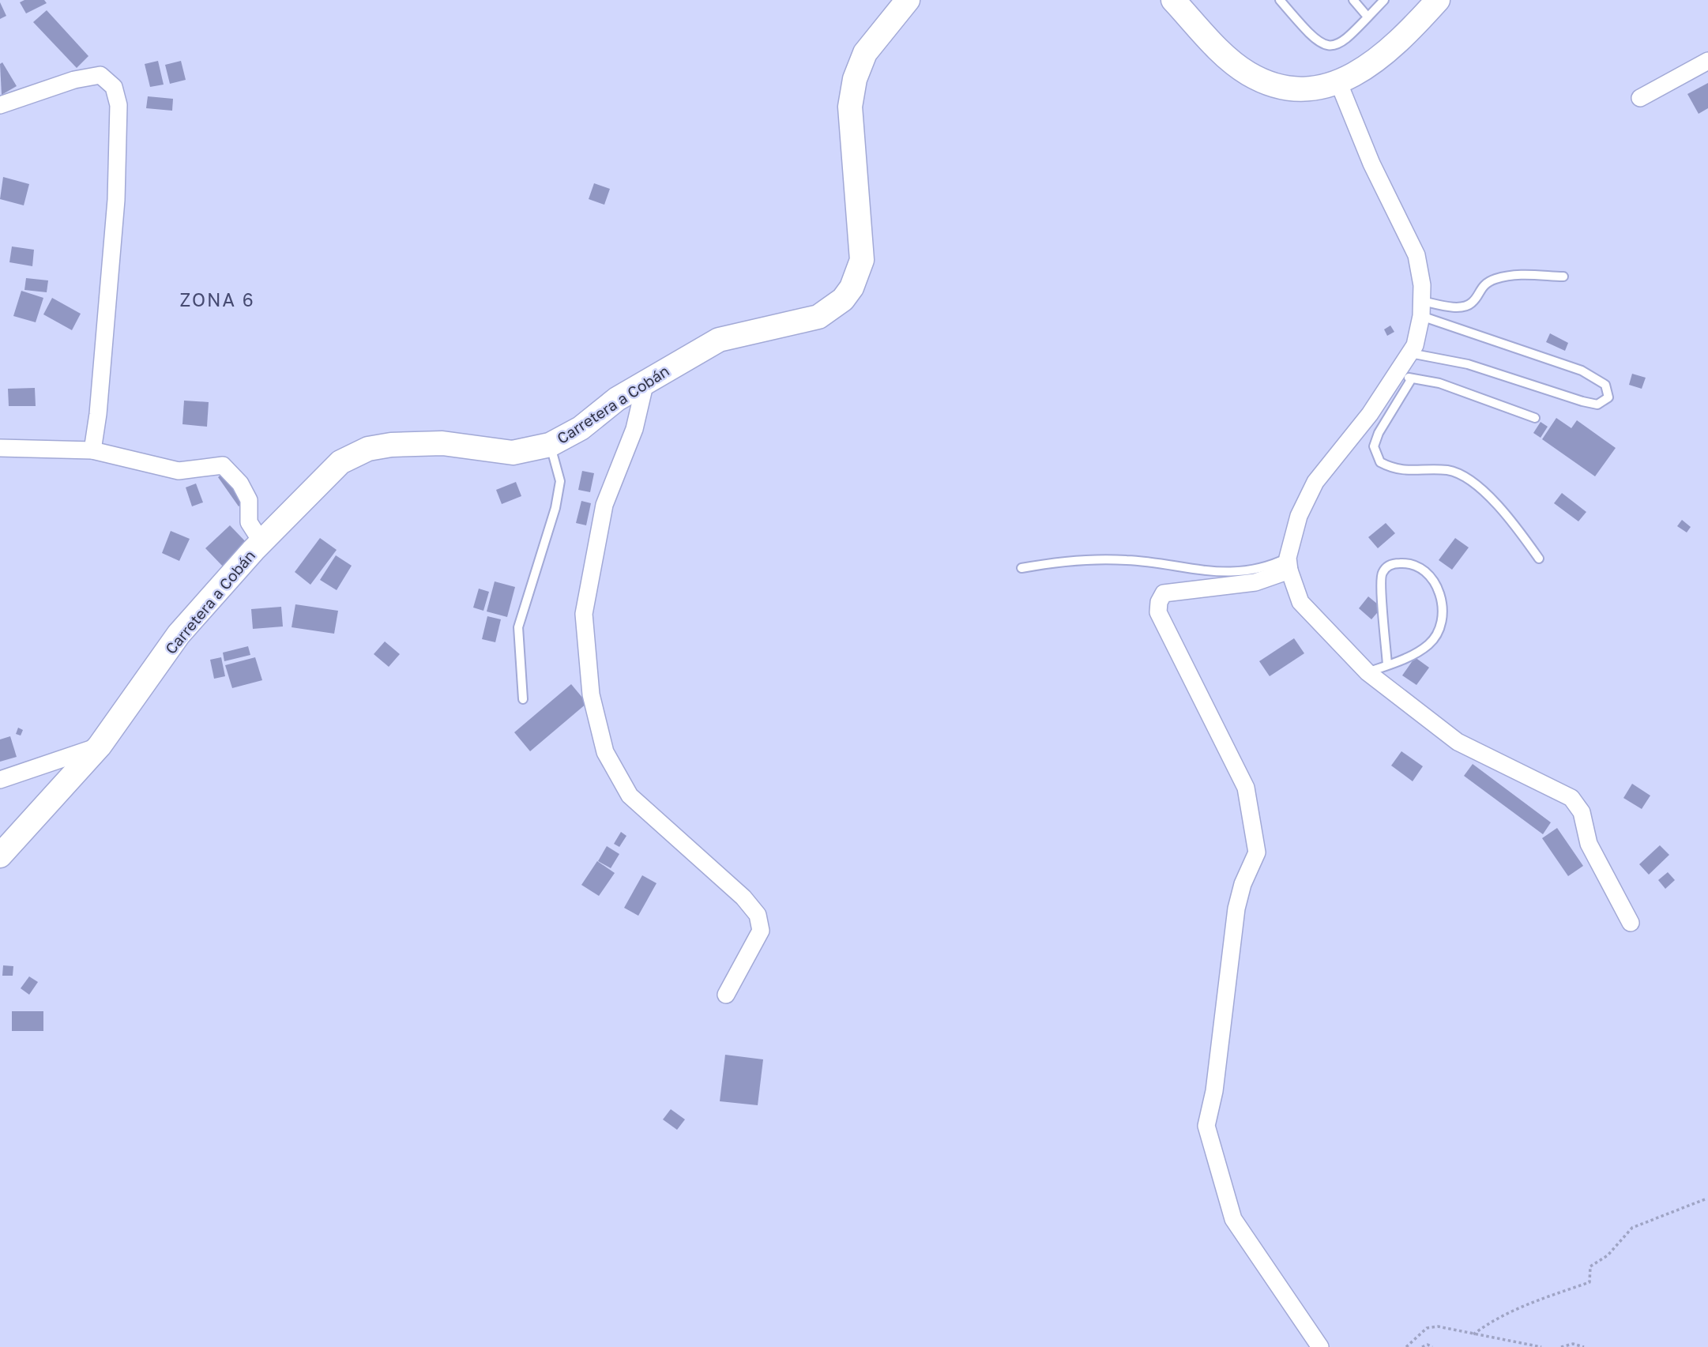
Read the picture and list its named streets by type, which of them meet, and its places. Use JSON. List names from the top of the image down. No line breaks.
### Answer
{"streets":{"street":["Carretera a Cobán"]},"districts":["ZONA 6"]}
